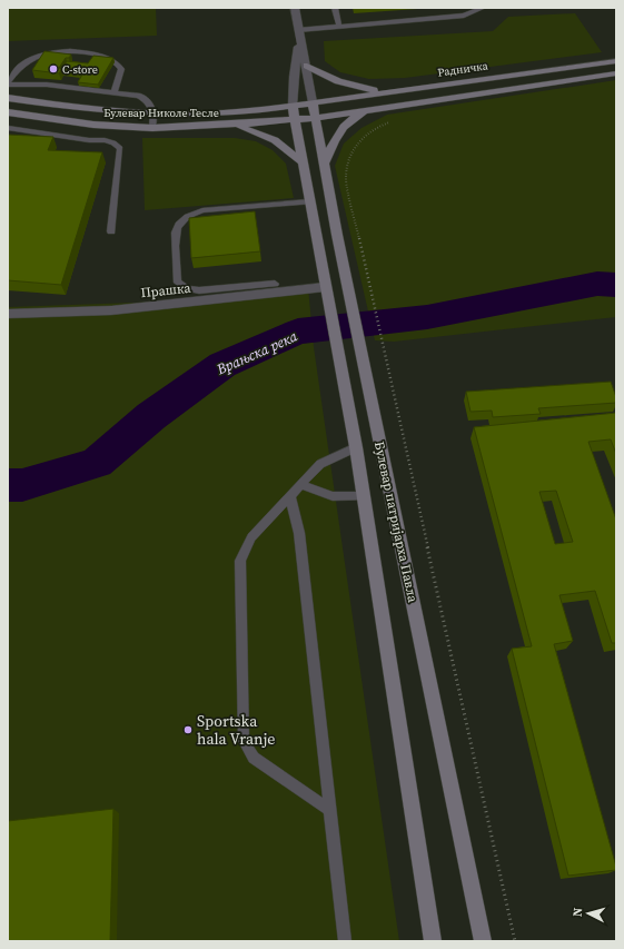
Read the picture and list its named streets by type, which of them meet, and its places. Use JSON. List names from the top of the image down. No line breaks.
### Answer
{"streets":{"main road":["Радничка","Булевар Николе Тесле","Булевар патријарха Павла"],"street":["Прашка"]},"crossings":[["Радничка","Булевар Николе Тесле"],["Радничка","Булевар патријарха Павла"],["Булевар Николе Тесле","Булевар патријарха Павла"],["Прашка","Булевар патријарха Павла"]],"water":["Врањска река"],"places":["C-store","Sportska hala Vranje"],"north":"left"}
